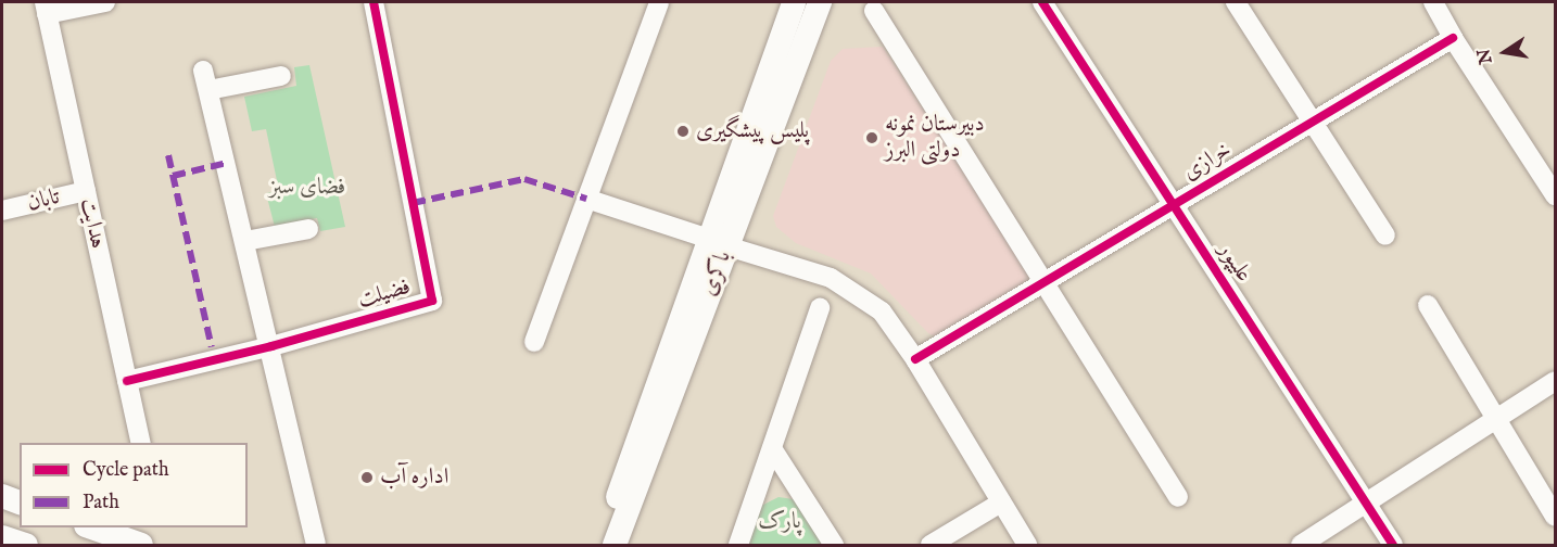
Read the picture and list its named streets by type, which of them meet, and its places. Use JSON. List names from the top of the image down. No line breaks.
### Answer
{"streets":{"street":["خرازی","تابان","هدایت","علیپور","باکری","فضیلت"]},"crossings":[["خرازی","علیپور"],["تابان","هدایت"],["هدایت","فضیلت"]],"parks":["فضای سبز","پارک"],"places":["پلیس پیشگیری","دبیرستان نمونه دولتی البرز","اداره آب"],"legend":["Cycle path","Path"],"north":"left"}
